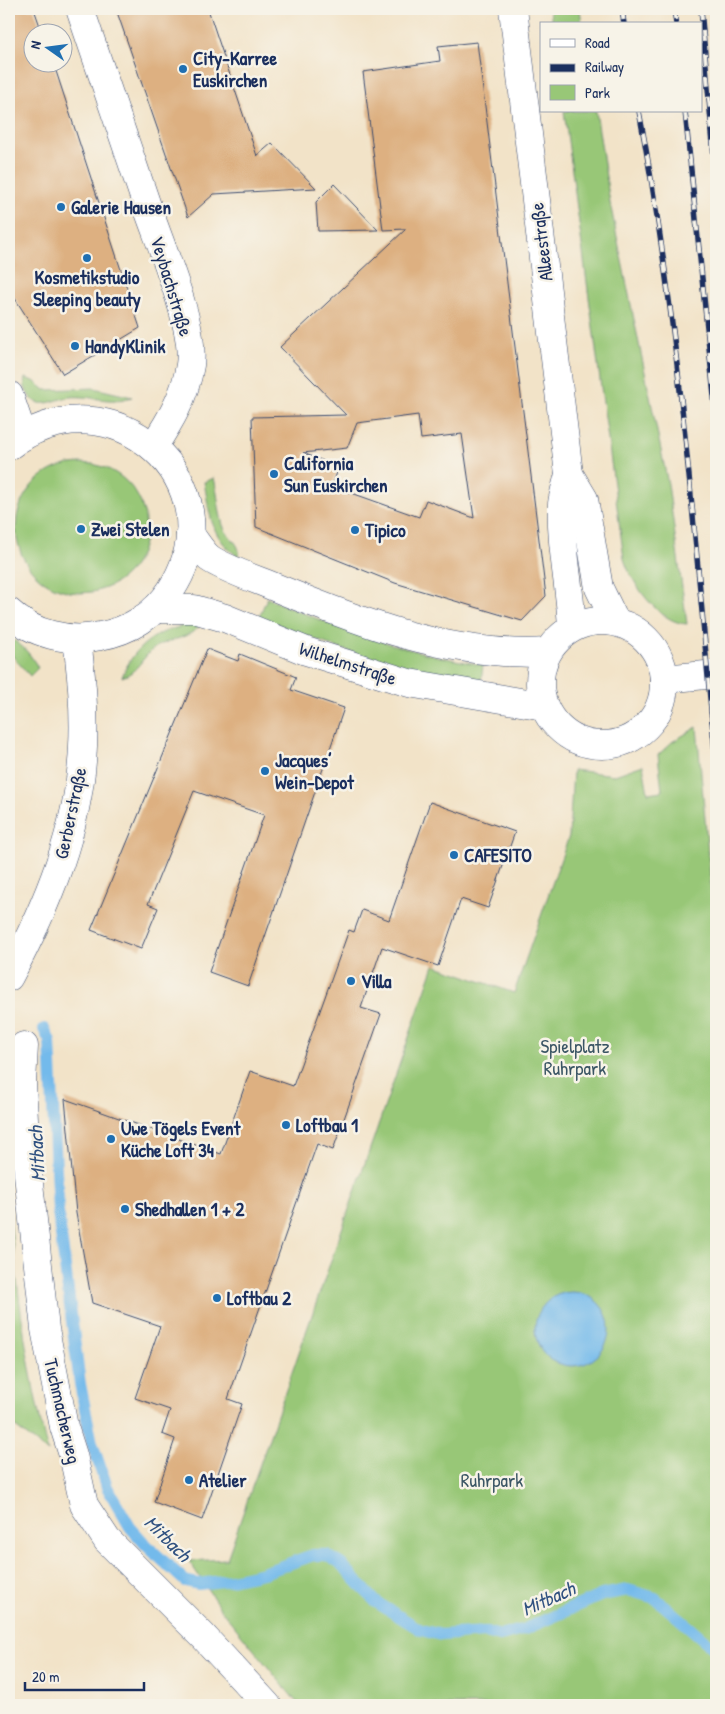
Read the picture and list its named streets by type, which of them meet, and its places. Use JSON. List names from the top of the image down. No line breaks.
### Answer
{"streets":{"street":["Alleestraße","Veybachstraße","Wilhelmstraße","Gerberstraße","Tuchmacherweg"]},"crossings":[["Alleestraße","Wilhelmstraße"]],"water":["Mitbach"],"parks":["Spielplatz Ruhrpark","Ruhrpark"],"places":["City-Karree Euskirchen","Galerie Hausen","Kosmetikstudio Sleeping beauty","HandyKlinik","California Sun Euskirchen","Zwei Stelen","Tipico","Jacques’ Wein-Depot","CAFESITO","Villa","Loftbau 1","Uwe Tögels Event Küche Loft 34","Shedhallen 1 + 2","Loftbau 2","Atelier"],"legend":["Road","Railway","Park"],"scale_bar":"20 m","north":"left"}
